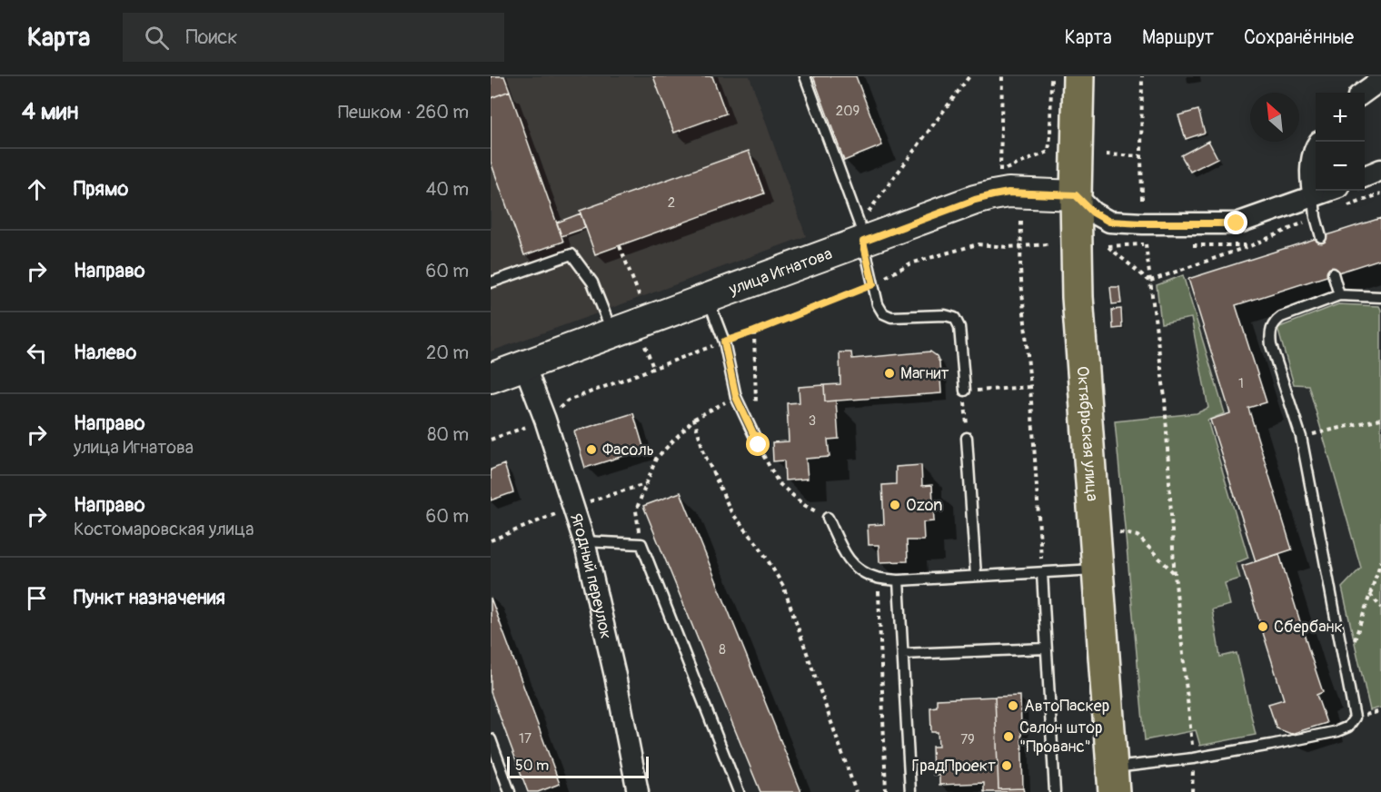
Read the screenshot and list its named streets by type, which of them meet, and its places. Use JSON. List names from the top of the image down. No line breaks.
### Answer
{"streets":{"main road":["улица Игнатова","Октябрьская улица"],"street":["Ягодный переулок"]},"crossings":[["улица Игнатова","Октябрьская улица"],["улица Игнатова","Ягодный переулок"]],"places":["Магнит","Фасоль","Ozon","Сбербанк","АвтоПаскер","Салон штор \"Прованс\"","ГрадПроект"],"house_numbers":["209","2","1","3","8","17","79"],"scale_bar":"50 m","north":"top left","page":{"header":"Карта","search":"Поиск","nav":["Карта","Маршрут","Сохранённые"],"heading":["4 мин","Пешком · 260 m"],"map_buttons":["+","−"],"list":[["Прямо","40 m"],["Направо","60 m"],["Налево","20 m"],["Направо","улица Игнатова","80 m"],["Направо","Костомаровская улица","60 m"],"Пункт назначения"],"scale":"50 m"}}
